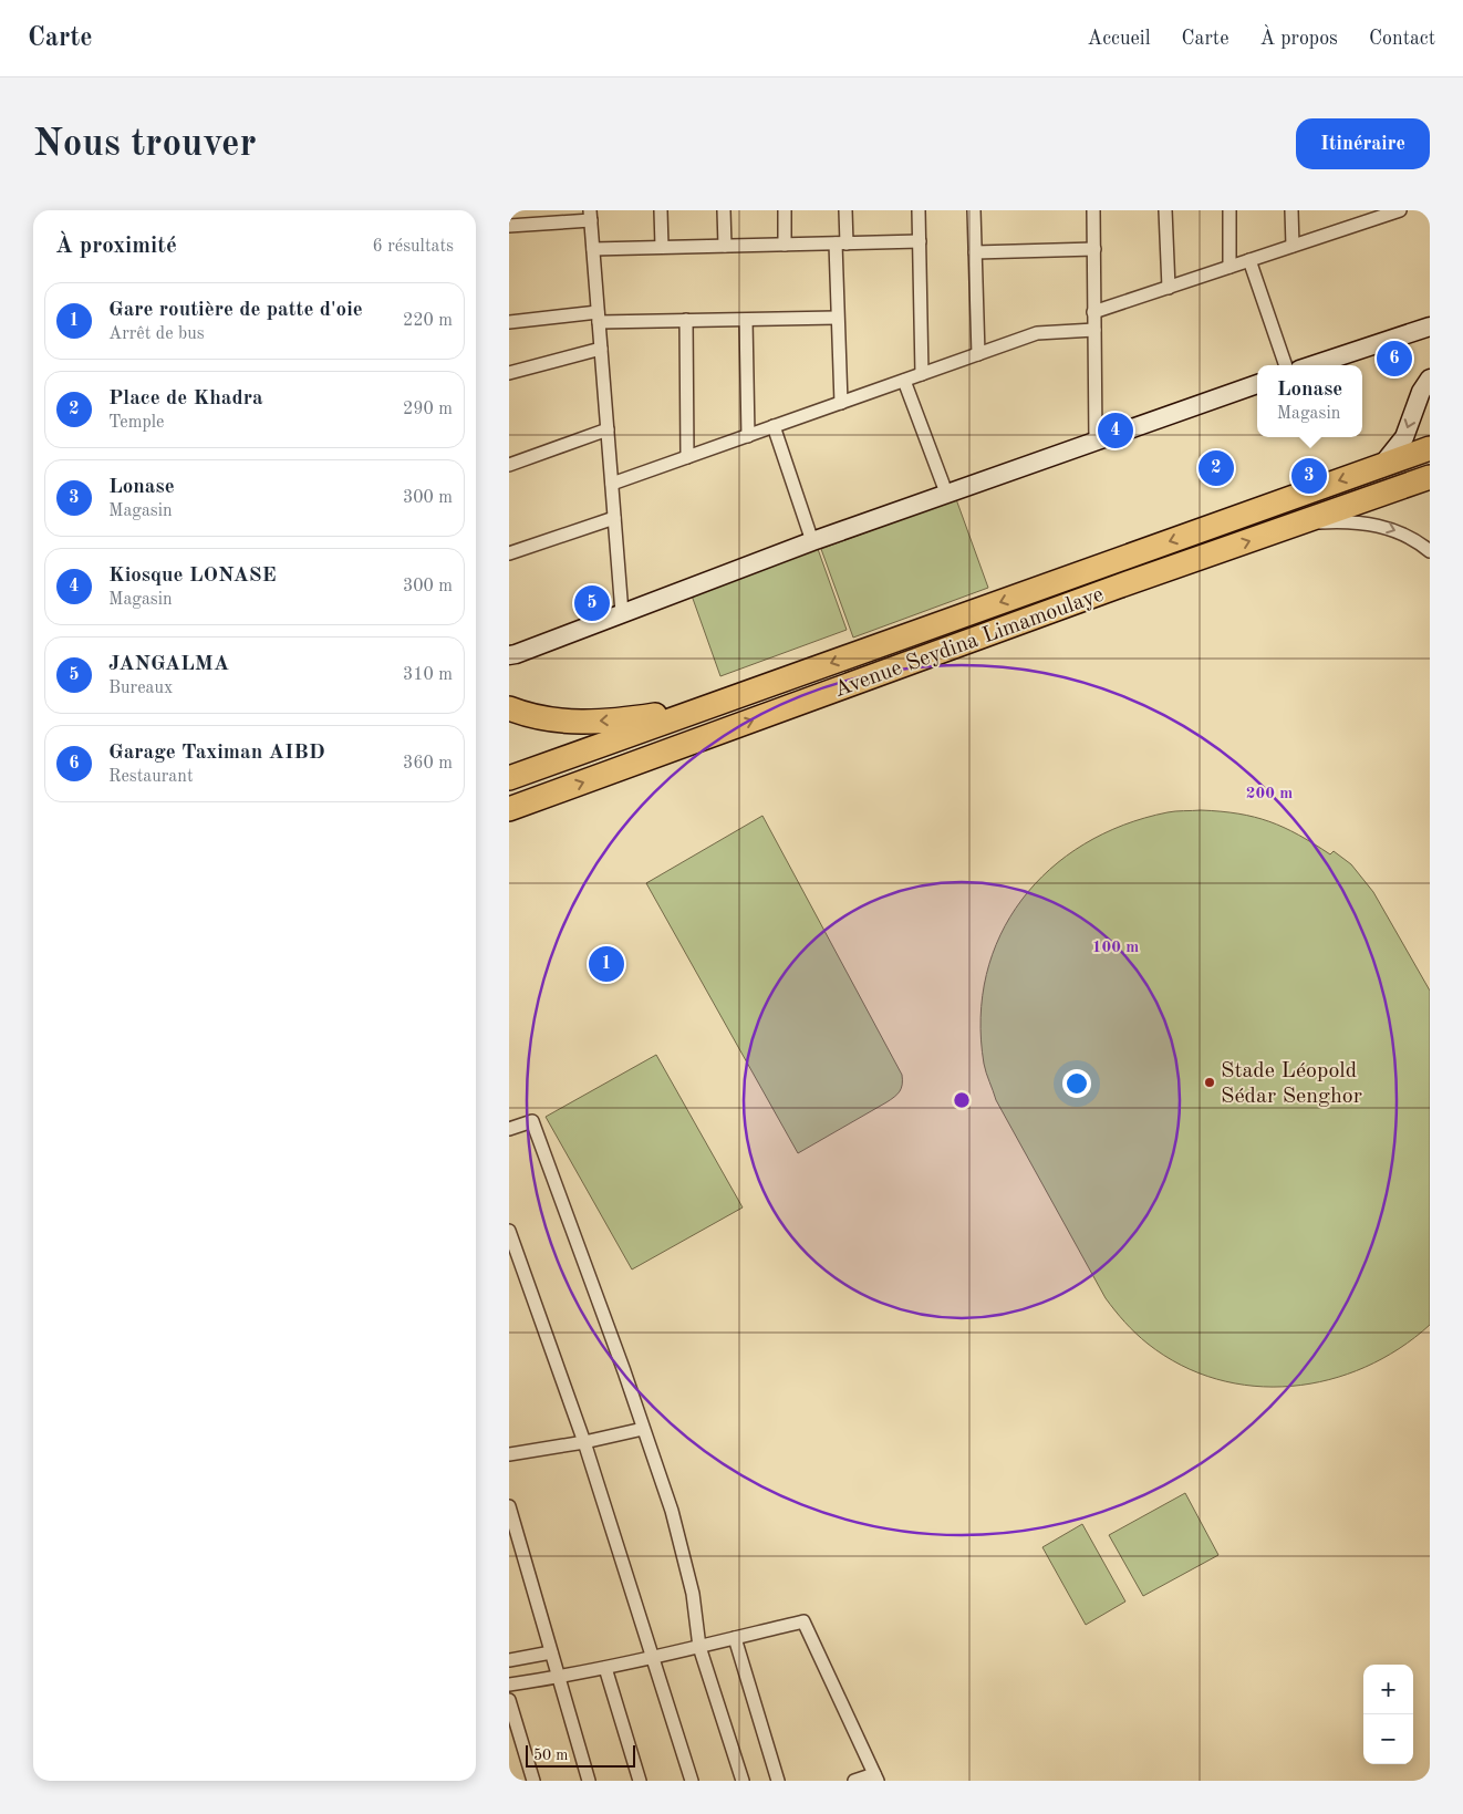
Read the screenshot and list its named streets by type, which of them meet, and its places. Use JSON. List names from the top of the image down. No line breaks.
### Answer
{"streets":{"highway":["Avenue Seydina Limamoulaye"]},"places":["Stade Léopold Sédar Senghor"],"scale_bar":"50 m","page":{"header":"Carte","nav":["Accueil","Carte","À propos","Contact"],"buttons":"Itinéraire","title":"Nous trouver","heading":["À proximité","6 résultats"],"list":[{"mark":"1","name":"Gare routière de patte d'oie","note":"Arrêt de bus","value":"220 m"},{"mark":"2","name":"Place de Khadra","note":"Temple","value":"290 m"},{"mark":"3","name":"Lonase","note":"Magasin","value":"300 m"},{"mark":"4","name":"Kiosque LONASE","note":"Magasin","value":"300 m"},{"mark":"5","name":"JANGALMA","note":"Bureaux","value":"310 m"},{"mark":"6","name":"Garage Taximan AIBD","note":"Restaurant","value":"360 m"}],"pins":["6","4","2","3","5","1"],"popup":["Lonase","Magasin"],"map_buttons":["+","−"],"scale":"50 m"},"rings":["200 m","100 m"]}
